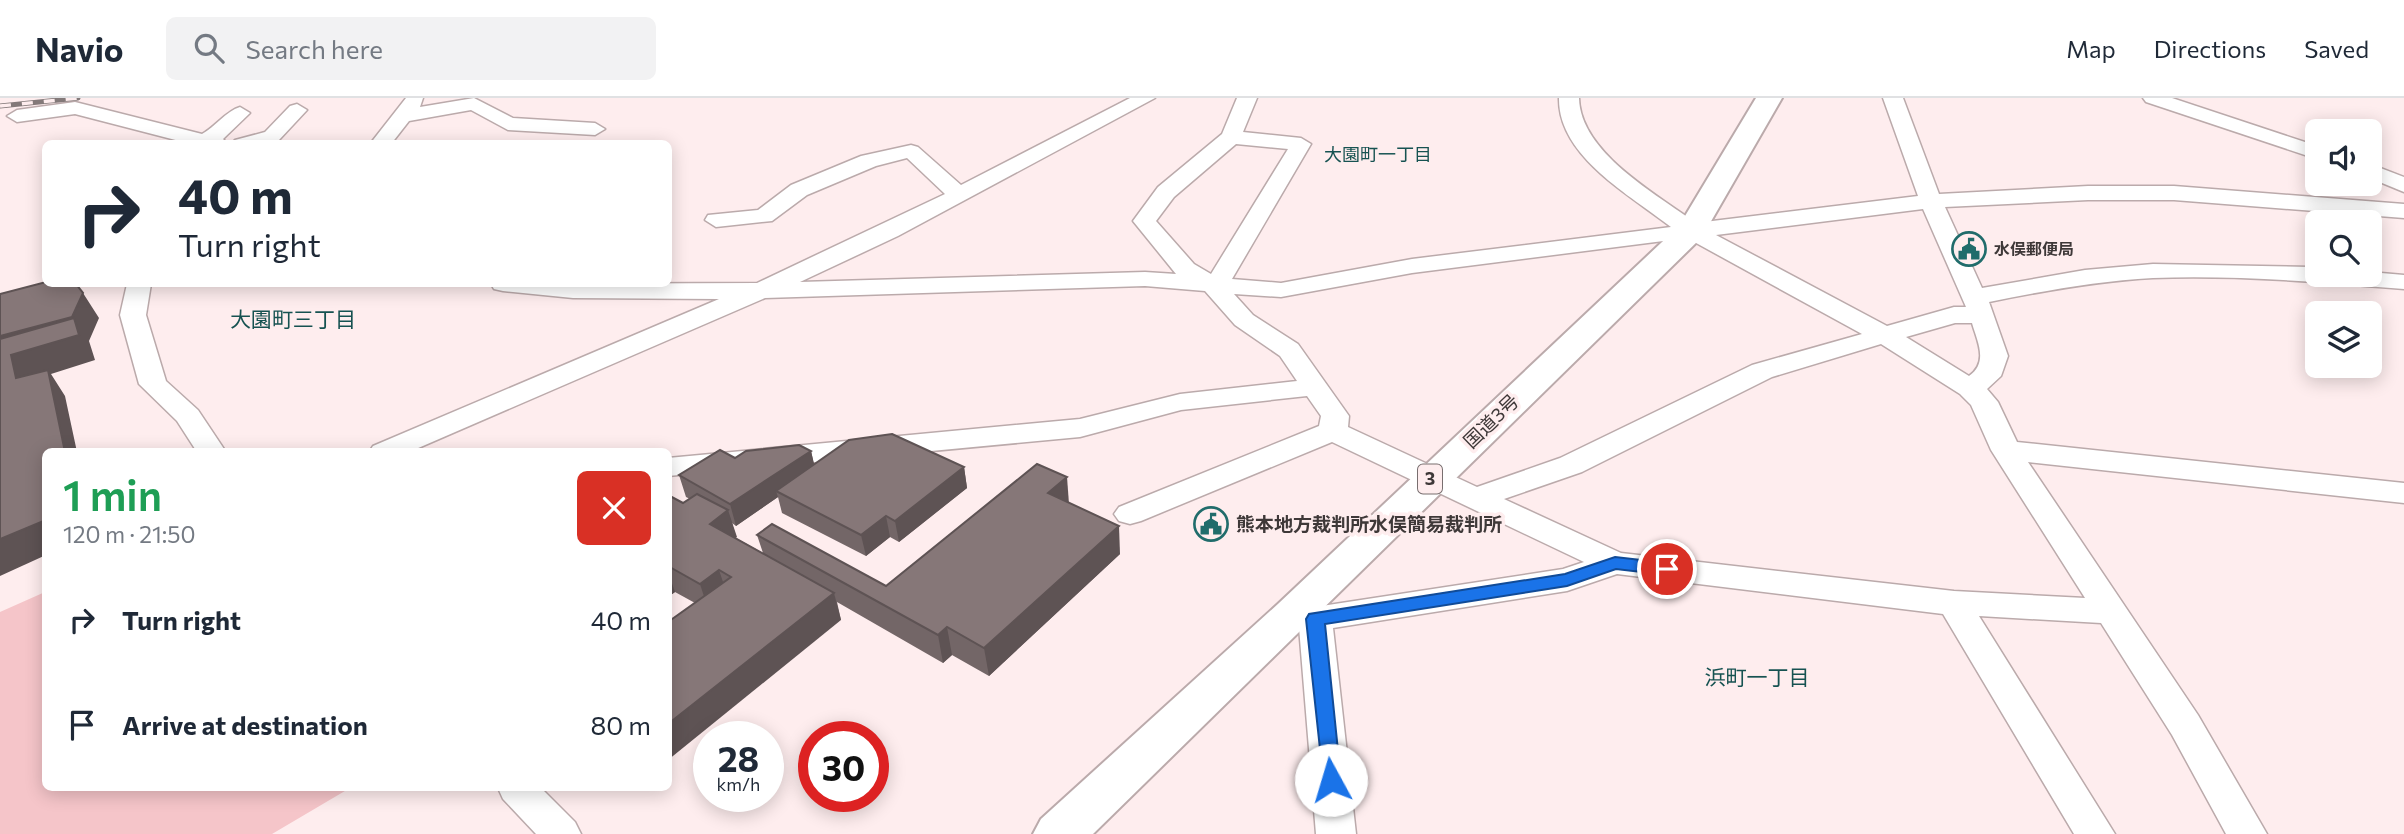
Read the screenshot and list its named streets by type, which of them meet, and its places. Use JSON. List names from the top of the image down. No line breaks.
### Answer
{"streets":{"highway":["国道3号","3"]},"districts":["大園町一丁目","大園町三丁目","浜町一丁目"],"places":{"public building":["水俣郵便局","熊本地方裁判所水俣簡易裁判所"]},"page":{"header":"Navio","search":"Search here","nav":["Map","Directions","Saved"],"turn":["40 m","Turn right"],"heading":["1 min","120 m · 21:50"],"list":[{"name":"Turn right","value":"40 m"},{"name":"Arrive at destination","value":"80 m"}],"speed":"28 km/h","limit":"30"}}
